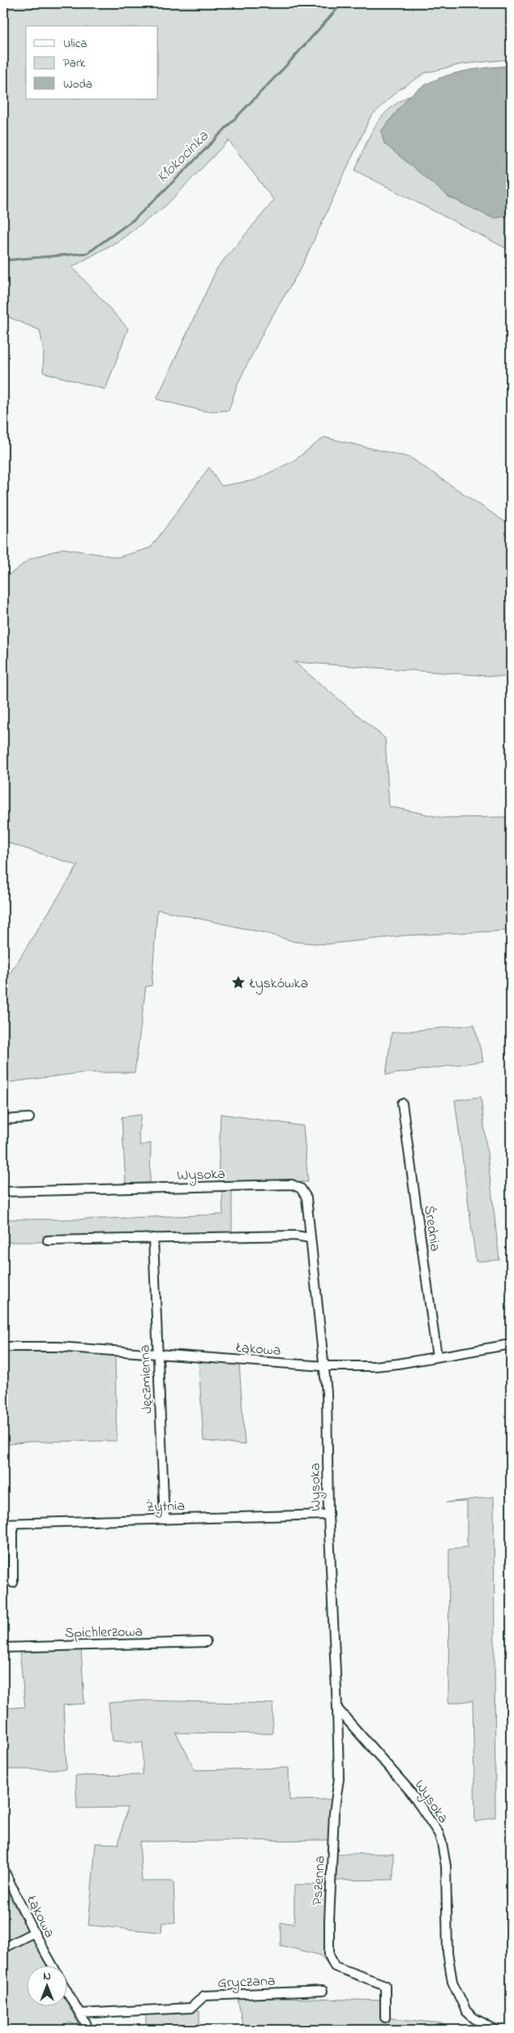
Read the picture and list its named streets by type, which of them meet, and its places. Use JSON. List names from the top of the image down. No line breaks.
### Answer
{"streets":{"street":["Wysoka","Średnia","Łąkowa","Jęczmienna","Żytnia","Spichlerzowa","Pszenna","Gryczana"]},"crossings":[["Wysoka","Łąkowa"],["Wysoka","Żytnia"],["Wysoka","Pszenna"],["Średnia","Łąkowa"],["Łąkowa","Jęczmienna"],["Łąkowa","Gryczana"],["Jęczmienna","Żytnia"]],"water":["Kłokocinka"],"places":{"place":["Łyskówka"]},"legend":["Ulica","Park","Woda"],"north":"top"}
